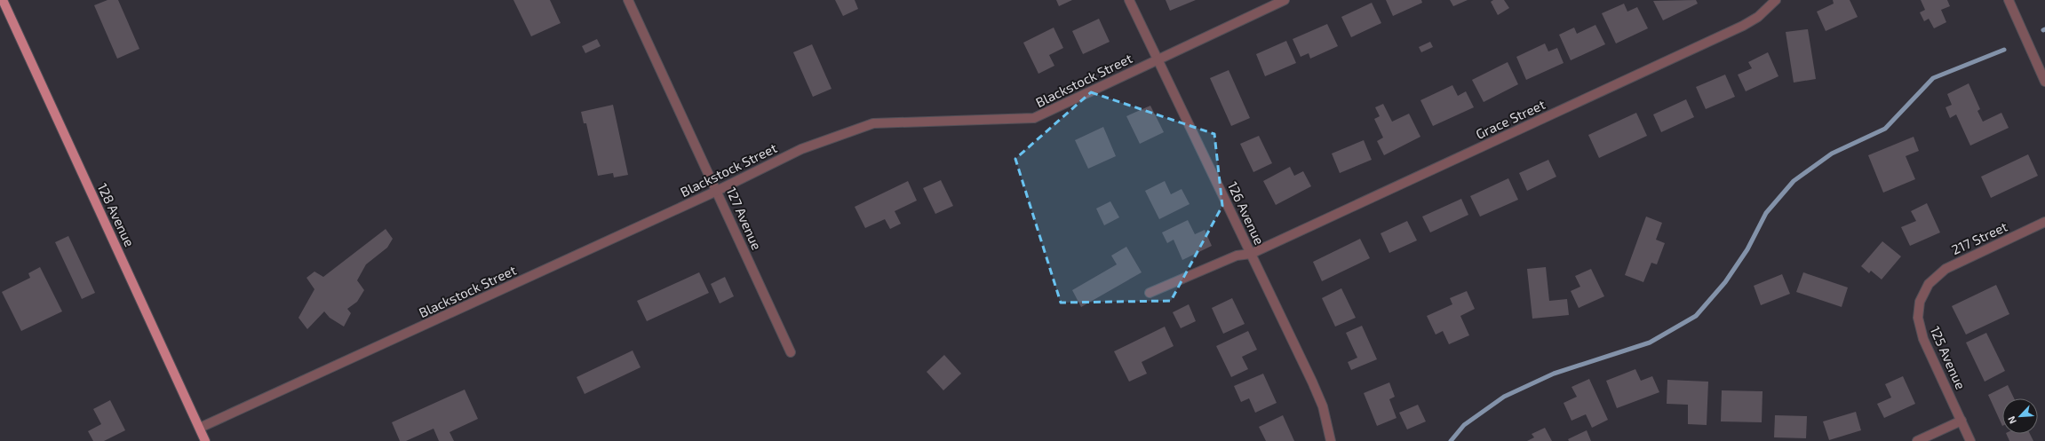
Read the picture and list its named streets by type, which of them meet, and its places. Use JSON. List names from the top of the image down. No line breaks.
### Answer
{"streets":{"main road":["128 Avenue"],"street":["Blackstock Street","Grace Street","126 Avenue","127 Avenue","217 Street","125 Avenue"]},"crossings":[["Blackstock Street","126 Avenue"],["Blackstock Street","128 Avenue"],["Blackstock Street","127 Avenue"],["Grace Street","126 Avenue"],["217 Street","125 Avenue"]],"north":"bottom left"}
